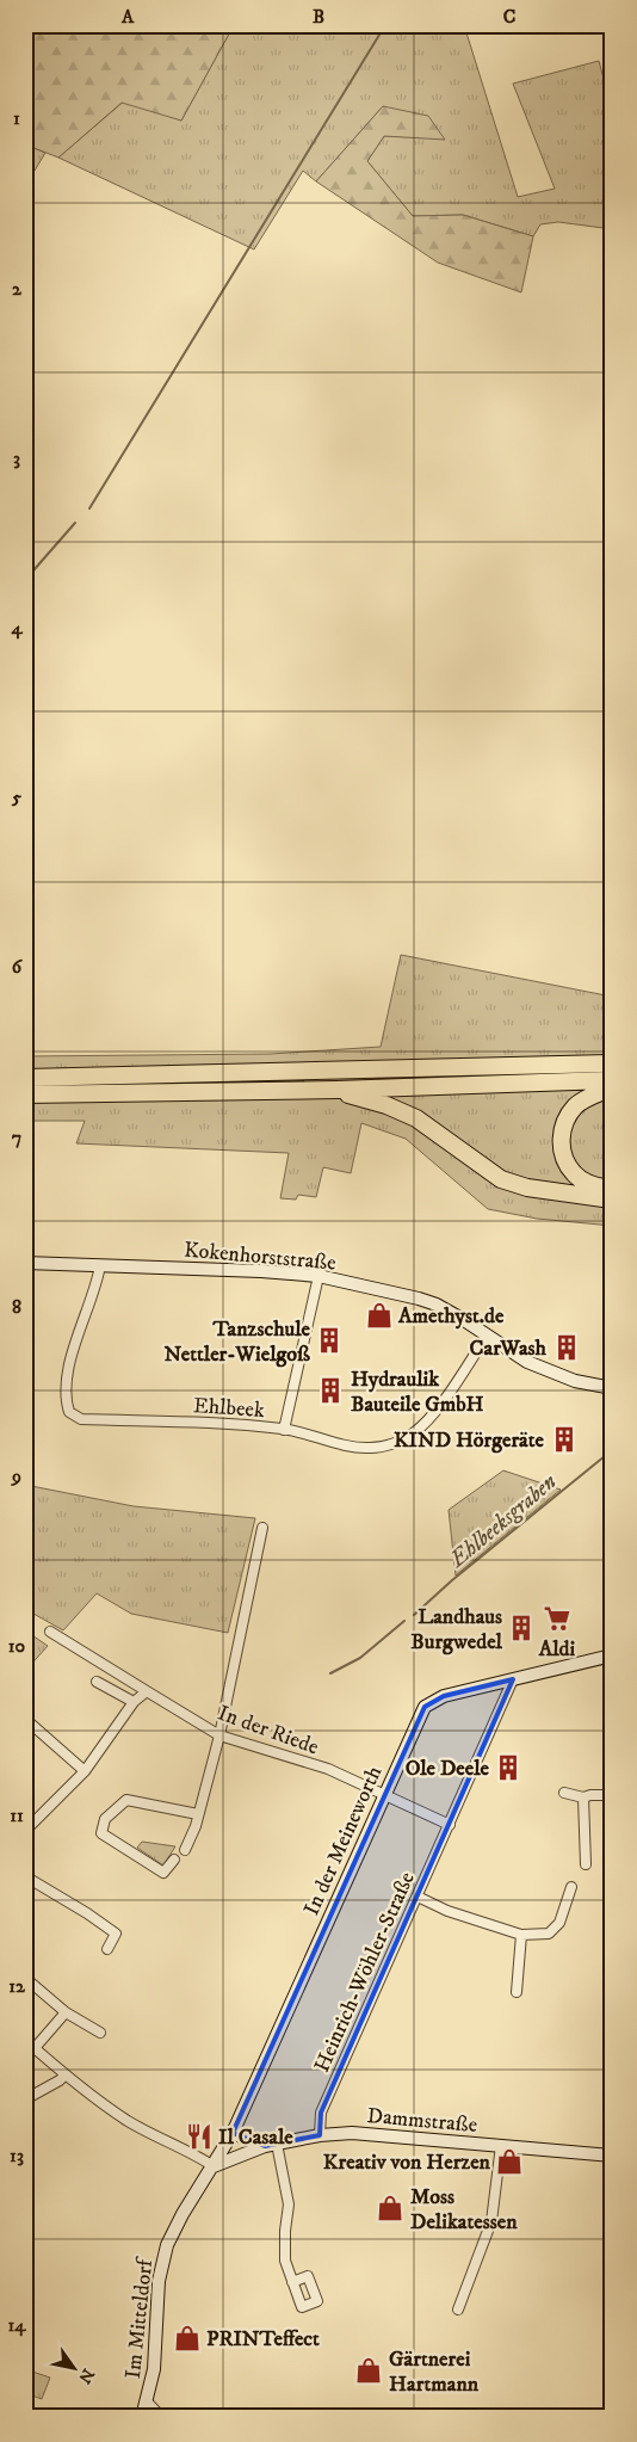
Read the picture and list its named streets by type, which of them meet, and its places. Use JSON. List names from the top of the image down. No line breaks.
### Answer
{"streets":{"main road":["Kokenhorststraße","In der Meineworth","Dammstraße","Im Mitteldorf"],"street":["Ehlbeek","In der Riede","Heinrich-Wöhler-Straße"]},"crossings":[["Kokenhorststraße","Ehlbeek"],["In der Riede","In der Meineworth"],["In der Meineworth","Heinrich-Wöhler-Straße"],["In der Meineworth","Dammstraße"],["In der Meineworth","Im Mitteldorf"],["Heinrich-Wöhler-Straße","Dammstraße"],["Dammstraße","Im Mitteldorf"]],"water":["Ehlbeeksgraben"],"places":{"shop":["Amethyst.de","Kreativ von Herzen","Moss Delikatessen","PRINTeffect","Gärtnerei Hartmann"],"building":["Tanzschule Nettler-Wielgoß","CarWash","Hydraulik Bauteile GmbH","KIND Hörgeräte","Landhaus Burgwedel","Ole Deele"],"supermarket":["Aldi"],"restaurant":["Il Casale"]},"north":"bottom right","grid":{"columns":["A","B","C"],"rows":["1","2","3","4","5","6","7","8","9","10","11","12","13","14"]}}
